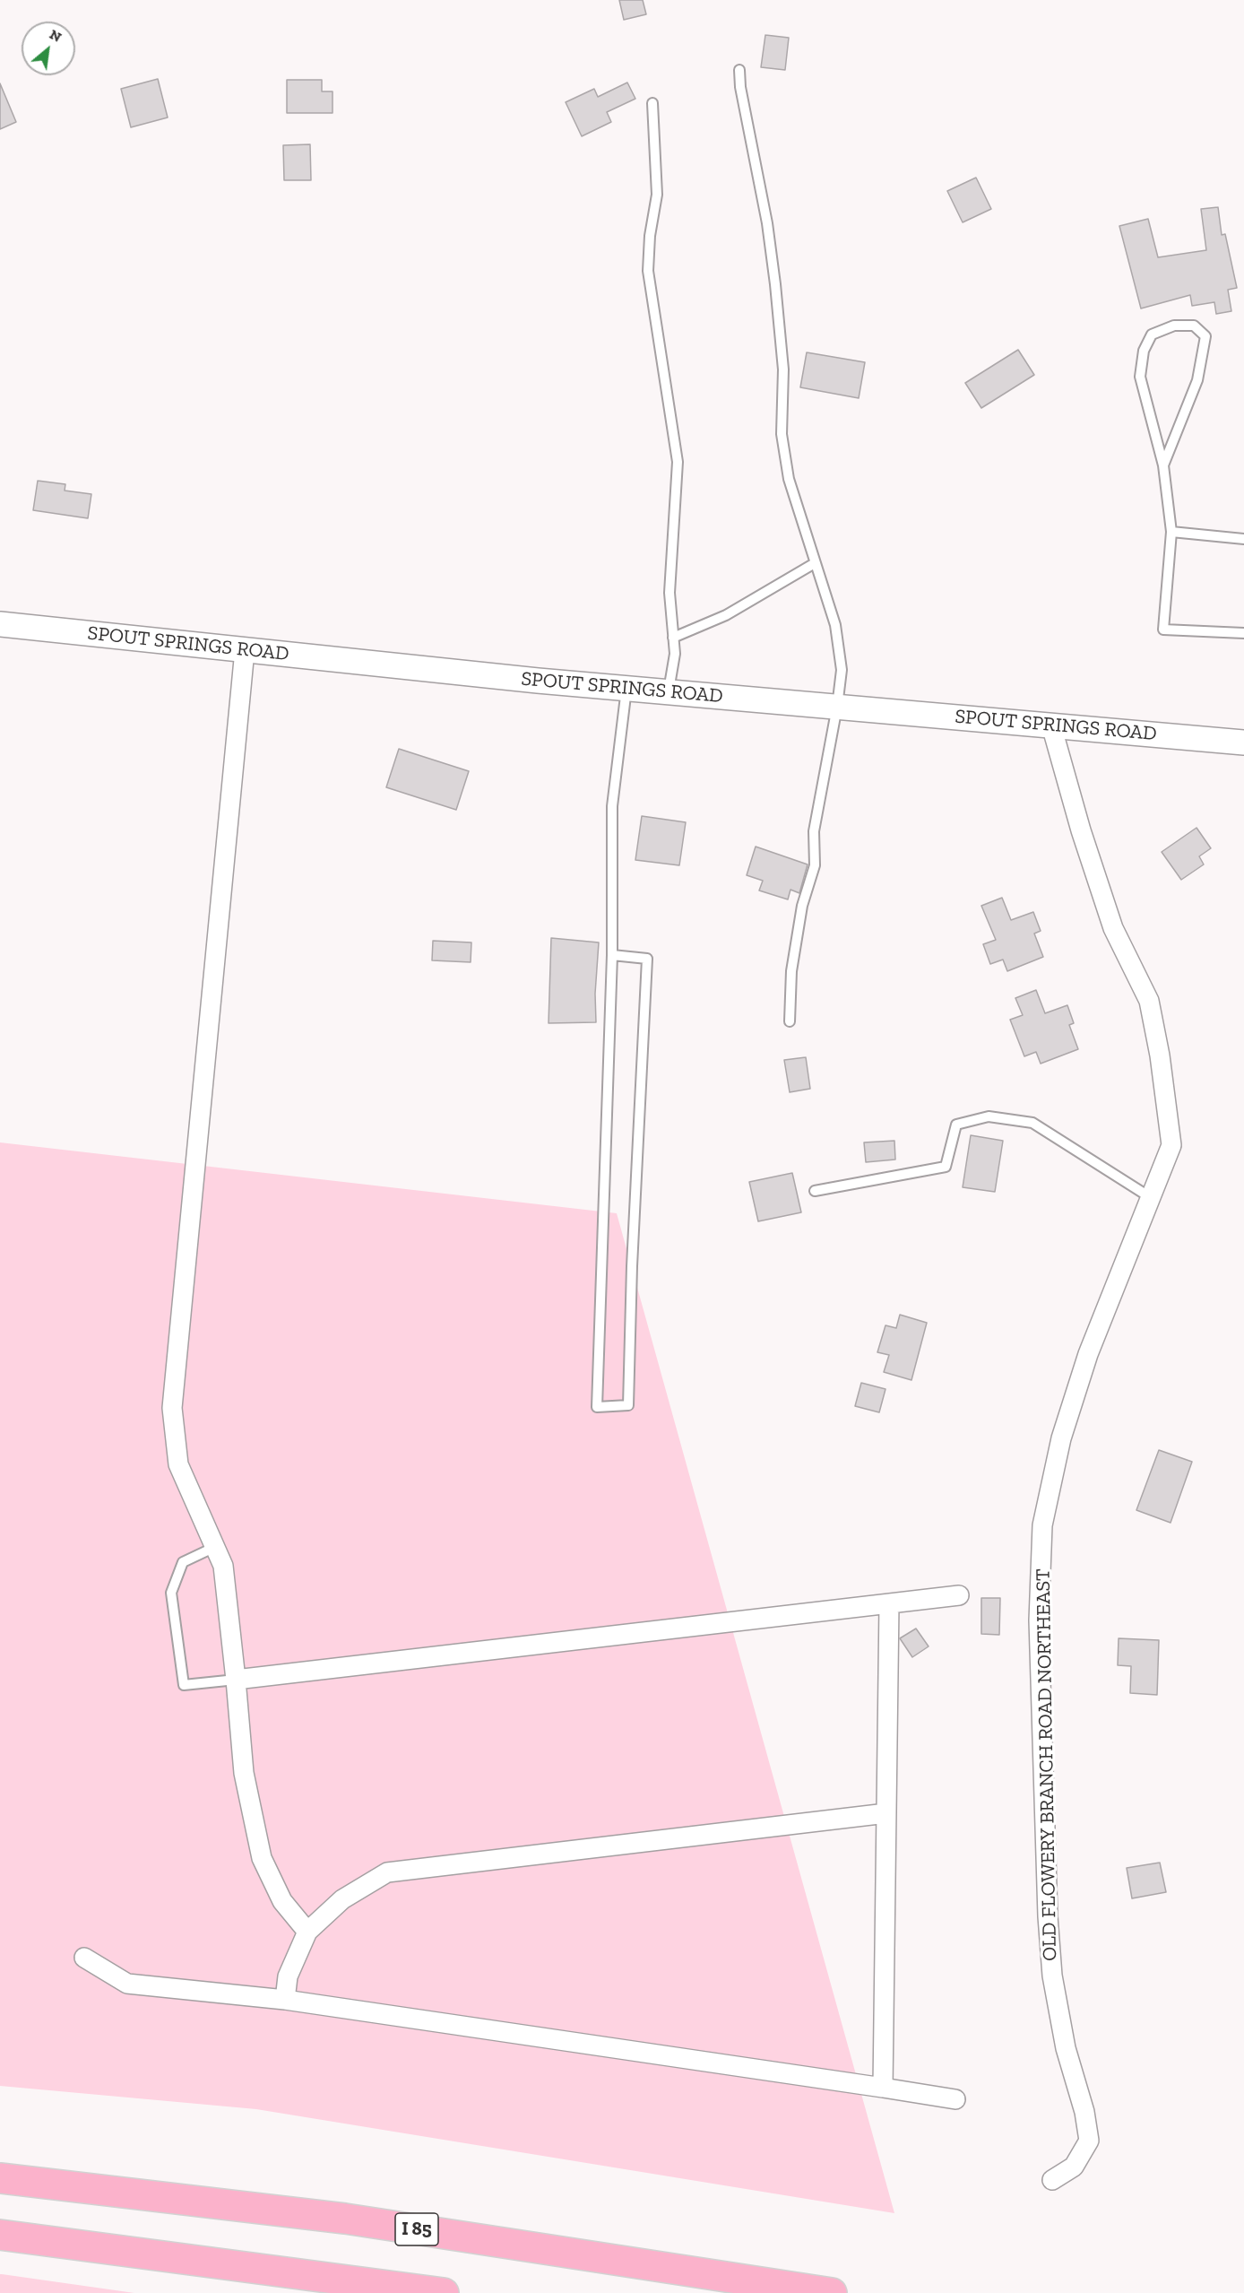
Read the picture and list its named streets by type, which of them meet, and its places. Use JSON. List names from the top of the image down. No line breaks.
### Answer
{"streets":{"highway":["I 85"],"street":["SPOUT SPRINGS ROAD","OLD FLOWERY BRANCH ROAD NORTHEAST"]},"crossings":[["SPOUT SPRINGS ROAD","OLD FLOWERY BRANCH ROAD NORTHEAST"]],"north":"top right"}
